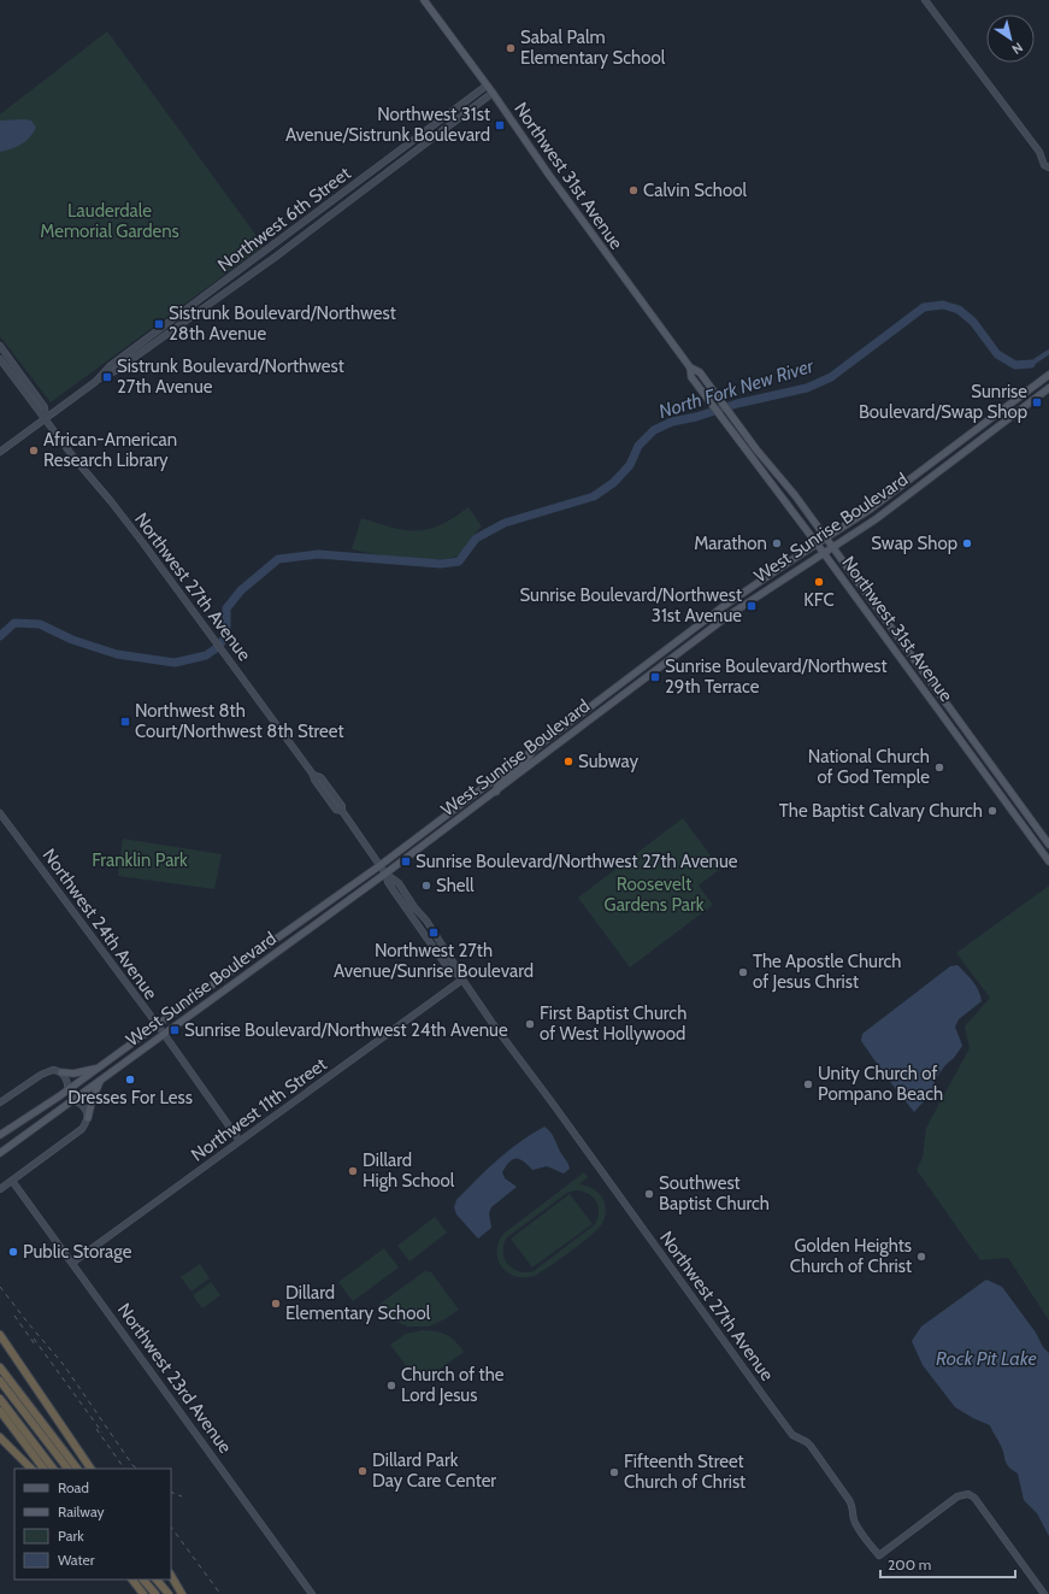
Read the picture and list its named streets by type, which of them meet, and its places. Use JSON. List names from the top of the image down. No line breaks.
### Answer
{"streets":{"main road":["Northwest 31st Avenue","West Sunrise Boulevard"],"street":["Northwest 6th Street","Northwest 27th Avenue","Northwest 24th Avenue","Northwest 11th Street","Northwest 23rd Avenue"]},"crossings":[["Northwest 31st Avenue","Northwest 6th Street"],["Northwest 31st Avenue","West Sunrise Boulevard"],["Northwest 6th Street","Northwest 27th Avenue"],["West Sunrise Boulevard","Northwest 27th Avenue"],["West Sunrise Boulevard","Northwest 24th Avenue"],["Northwest 27th Avenue","Northwest 11th Street"],["Northwest 24th Avenue","Northwest 11th Street"],["Northwest 11th Street","Northwest 23rd Avenue"]],"water":["North Fork New River","Rock Pit Lake"],"parks":["Lauderdale Memorial Gardens","Franklin Park","Roosevelt Gardens Park"],"places":{"other":["Sabal Palm Elementary School","Calvin School","African-American Research Library","Marathon","Swap Shop","KFC","Subway","National Church of God Temple","The Baptist Calvary Church","Shell","The Apostle Church of Jesus Christ","First Baptist Church of West Hollywood","Dresses For Less","Unity Church of Pompano Beach","Dillard High School","Southwest Baptist Church","Public Storage","Golden Heights Church of Christ","Dillard Elementary School","Church of the Lord Jesus","Dillard Park Day Care Center","Fifteenth Street Church of Christ"],"transit":["Northwest 31st Avenue/Sistrunk Boulevard","Sistrunk Boulevard/Northwest 28th Avenue","Sistrunk Boulevard/Northwest 27th Avenue","Sunrise Boulevard/Swap Shop","Sunrise Boulevard/Northwest 31st Avenue","Sunrise Boulevard/Northwest 29th Terrace","Northwest 8th Court/Northwest 8th Street","Sunrise Boulevard/Northwest 27th Avenue","Northwest 27th Avenue/Sunrise Boulevard","Sunrise Boulevard/Northwest 24th Avenue"]},"legend":["Road","Railway","Park","Water"],"scale_bar":"200 m","north":"bottom right"}
